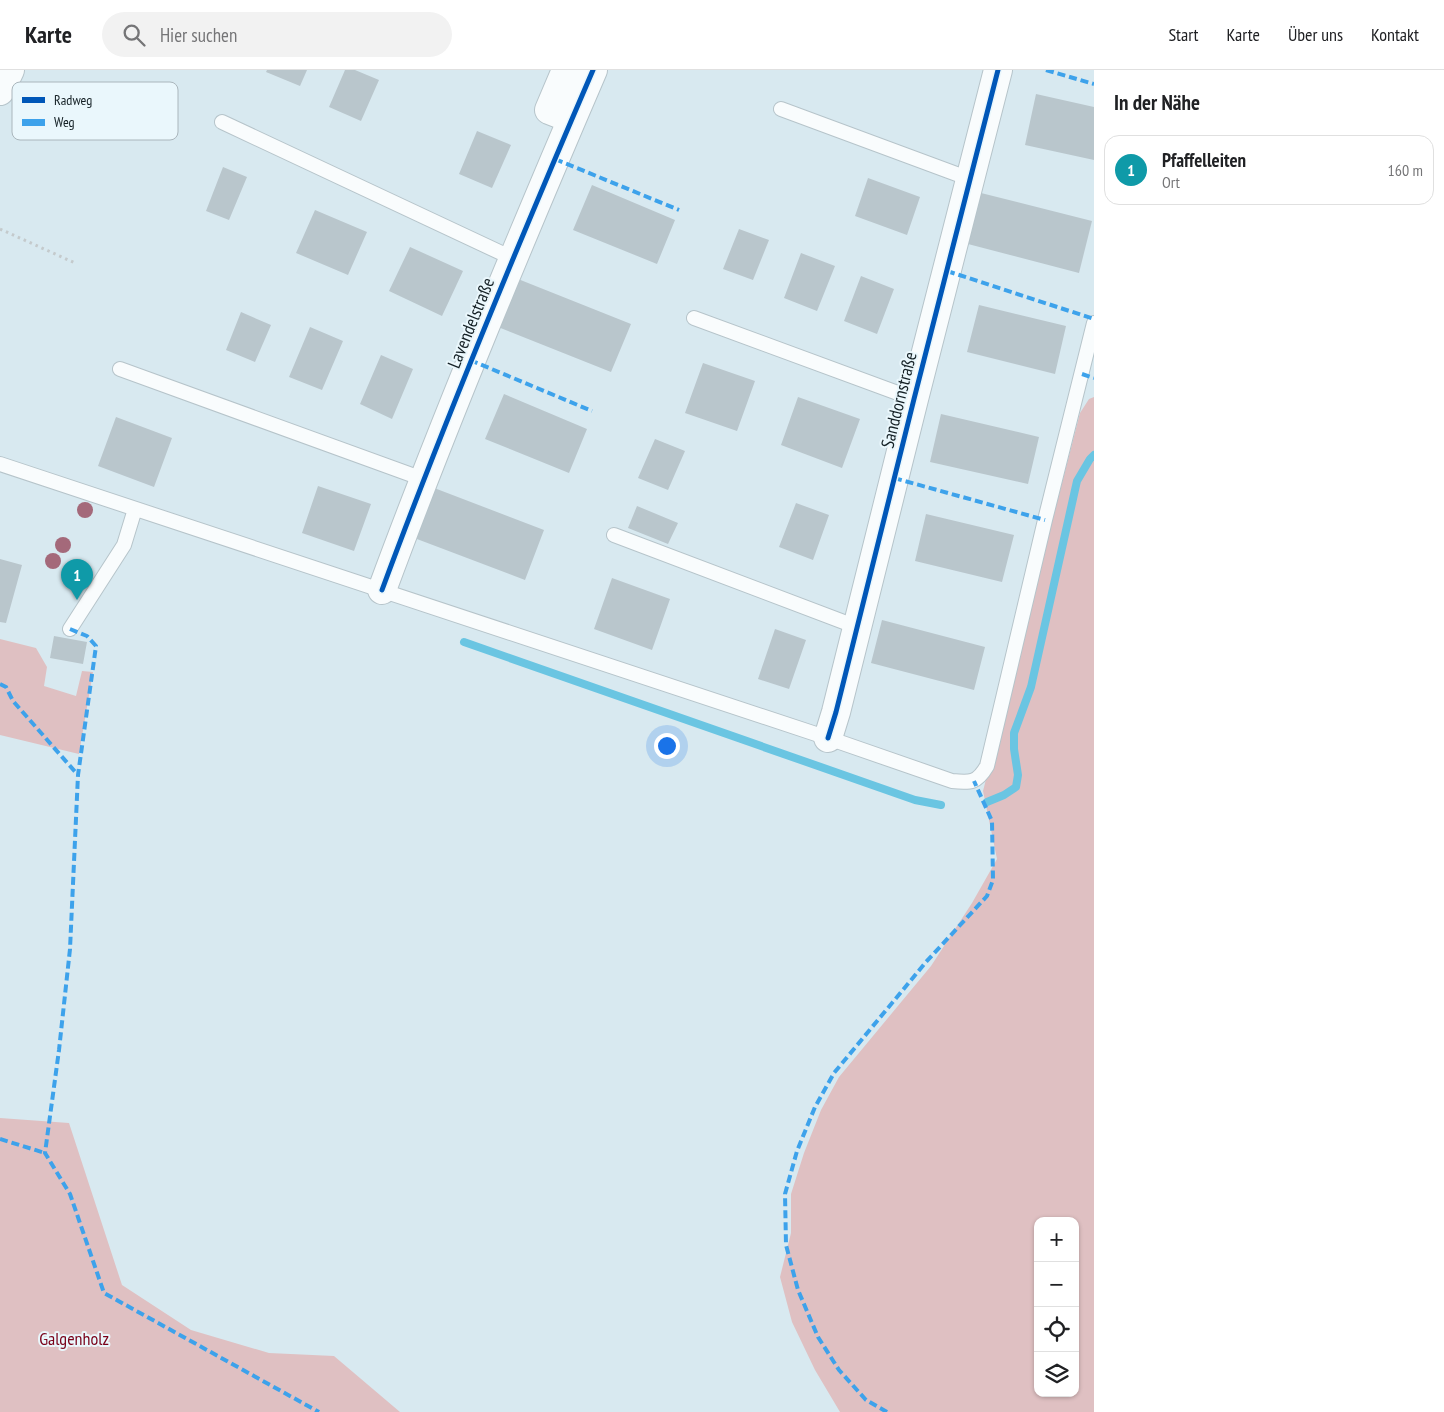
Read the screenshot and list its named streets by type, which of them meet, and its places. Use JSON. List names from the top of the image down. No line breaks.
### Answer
{"streets":{"street":["Lavendelstraße","Sanddornstraße"]},"parks":["Galgenholz"],"legend":["Radweg","Weg"],"page":{"header":"Karte","search":"Hier suchen","nav":["Start","Karte","Über uns","Kontakt"],"heading":"In der Nähe","list":[{"mark":"1","name":"Pfaffelleiten","note":"Ort","value":"160 m"}],"pins":"1","map_buttons":["+","−"]}}
